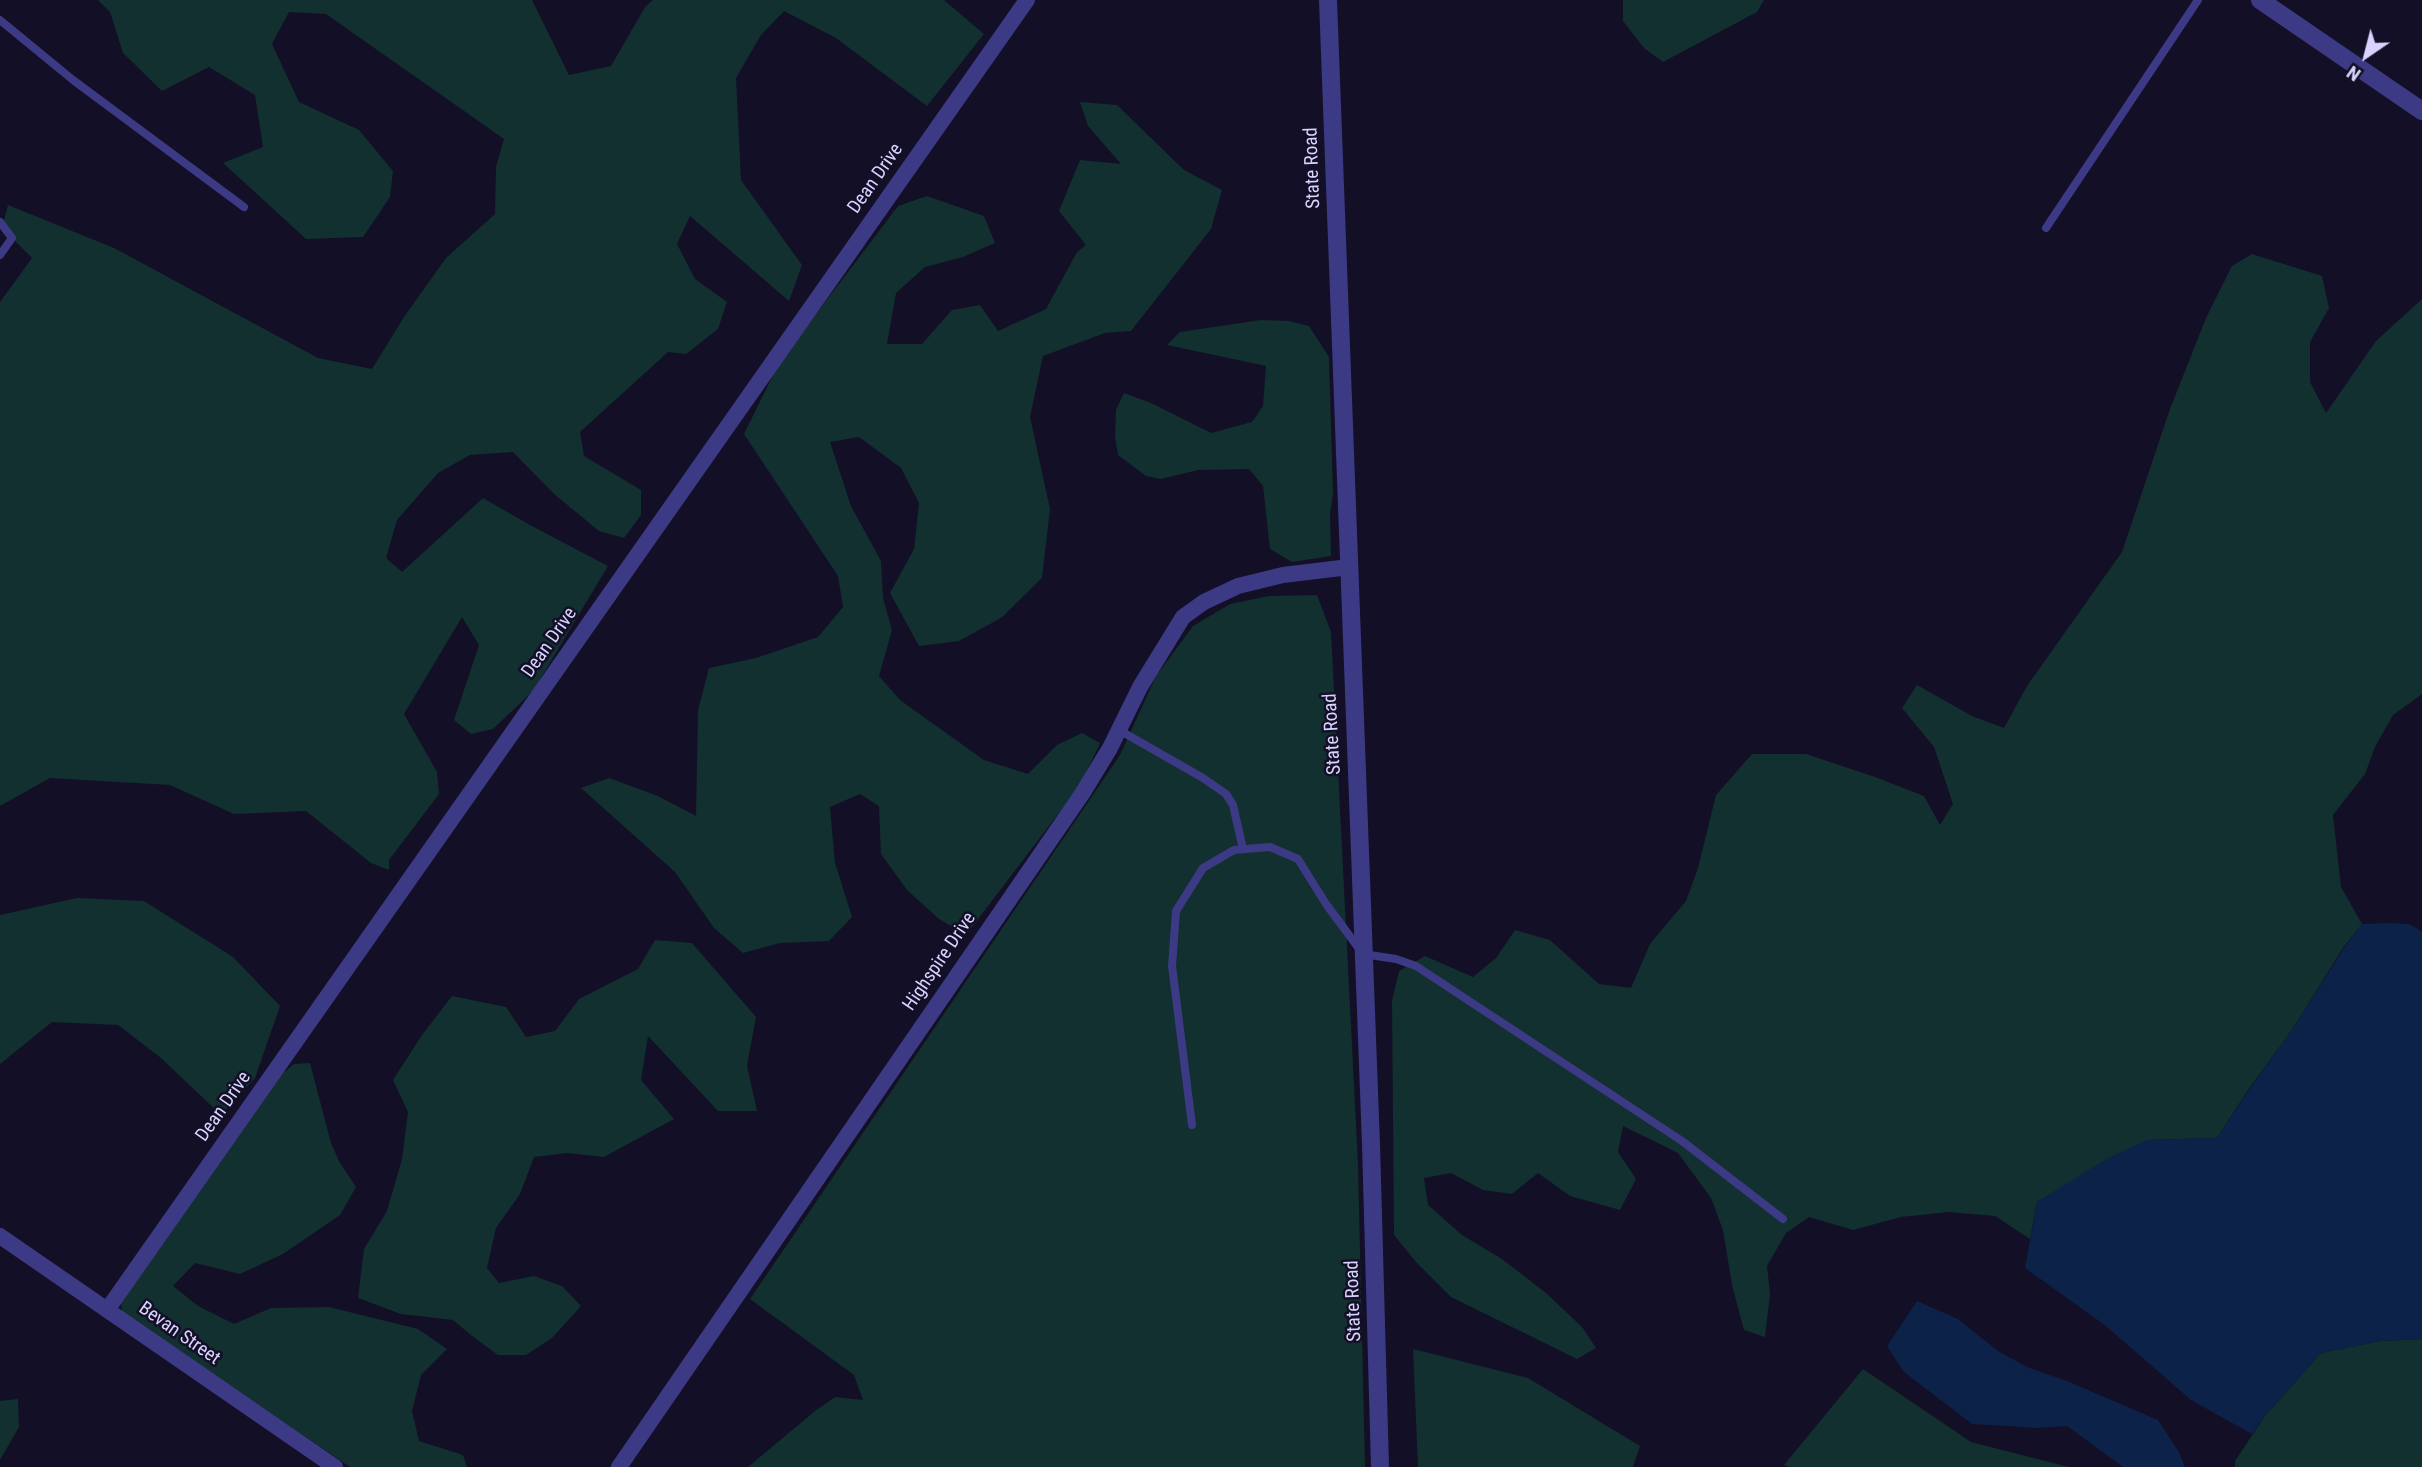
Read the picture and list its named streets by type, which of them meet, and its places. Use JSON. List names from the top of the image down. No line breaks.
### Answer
{"streets":{"street":["State Road","Dean Drive","Highspire Drive","Bevan Street"]},"crossings":[["State Road","Highspire Drive"],["Dean Drive","Bevan Street"]],"north":"bottom left"}
